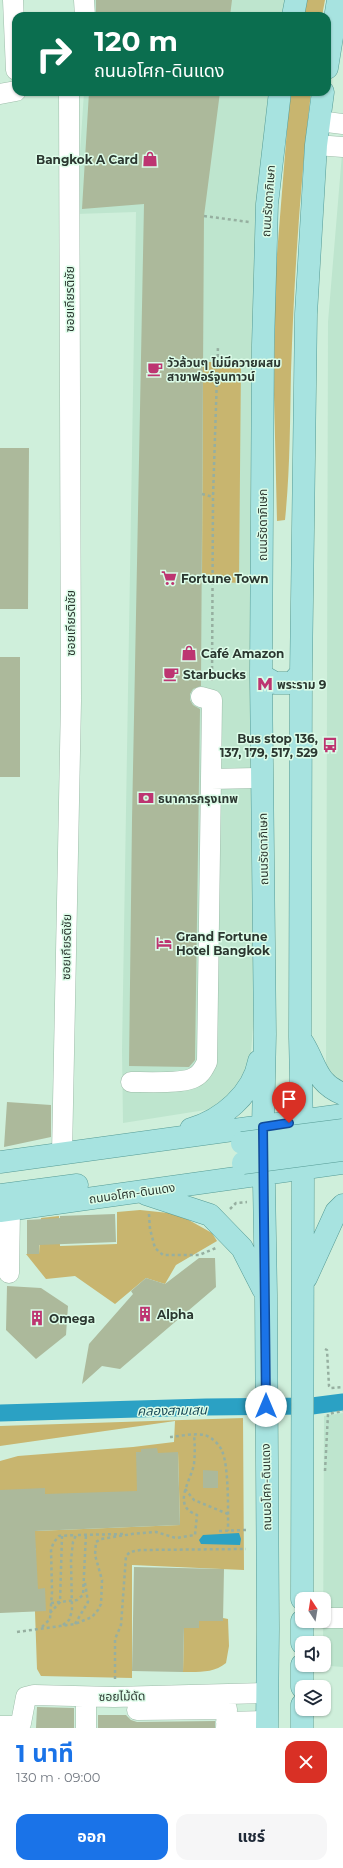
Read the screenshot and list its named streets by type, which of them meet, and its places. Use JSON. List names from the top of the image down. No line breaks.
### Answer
{"streets":{"main road":["ถนนรัชดาภิเษก","ถนนอโศก-ดินแดง"],"street":["ซอยเกียรติชัย","ซอยไม้ดัด"]},"crossings":[["ถนนรัชดาภิเษก","ถนนอโศก-ดินแดง"],["ถนนอโศก-ดินแดง","ซอยไม้ดัด"]],"water":["คลองสามเสน"],"places":{"shop":["Bangkok A Card","Café Amazon"],"cafe":["วัวล้วนๆ ไม่มีควายผสม สาขาฟอร์จูนทาวน์","Starbucks"],"supermarket":["Fortune Town"],"metro station":["พระราม 9"],"bus stop":["Bus stop 136, 137, 179, 517, 529"],"bank":["ธนาคารกรุงเทพ"],"hotel":["Grand Fortune Hotel Bangkok"],"building":["Alpha","Omega"]},"north":"top","page":{"turn":["120 m","ถนนอโศก-ดินแดง"],"heading":["1 นาที","130 m · 09:00"],"buttons":["ออก","แชร์"]}}
